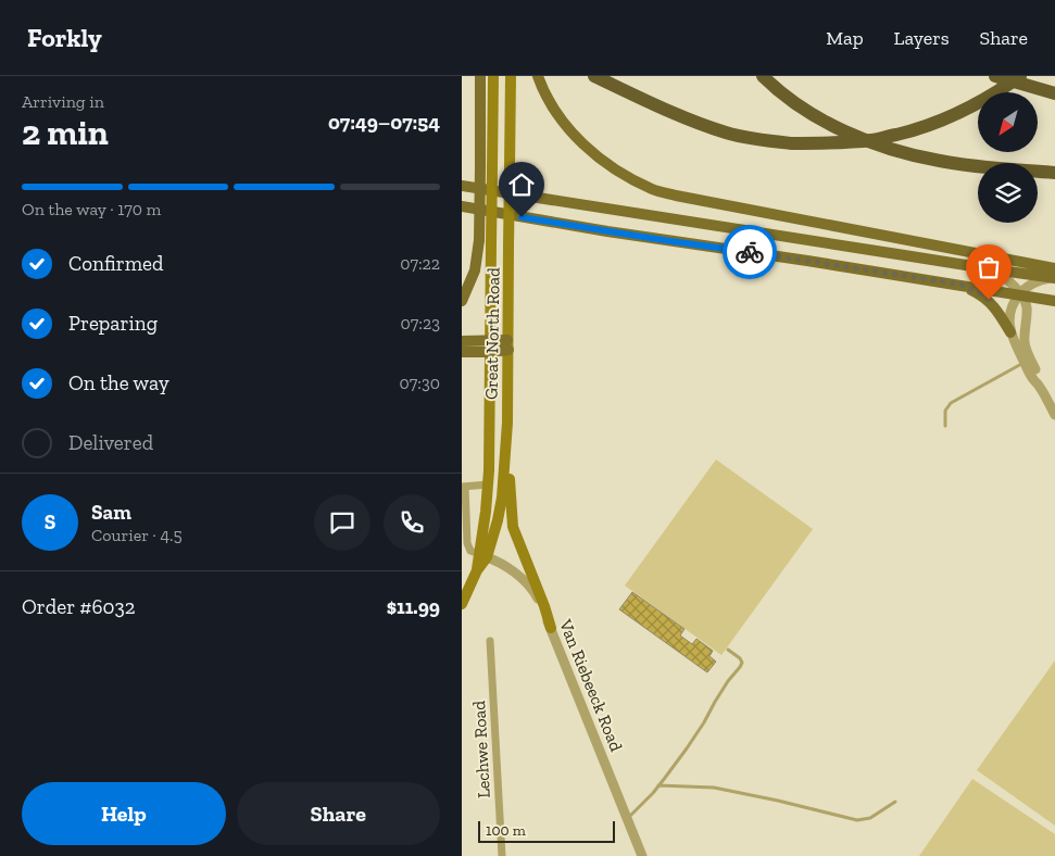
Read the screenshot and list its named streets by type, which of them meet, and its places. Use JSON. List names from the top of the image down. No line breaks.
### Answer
{"streets":{"main road":["Great North Road"],"street":["Van Riebeeck Road","Lechwe Road"]},"crossings":[["Great North Road","Van Riebeeck Road"]],"scale_bar":"100 m","north":"bottom left","page":{"header":"Forkly","nav":["Map","Layers","Share"],"heading":["2 min","Arriving in","07:49–07:54"],"panel":["Sam","Courier · 4.5","Order #6032","$11.99"],"bar":"On the way · 170 m","list":[["Confirmed","07:22"],["Preparing","07:23"],["On the way","07:30"],"Delivered"],"round":"S","buttons":["Help","Share"],"scale":"100 m"}}
